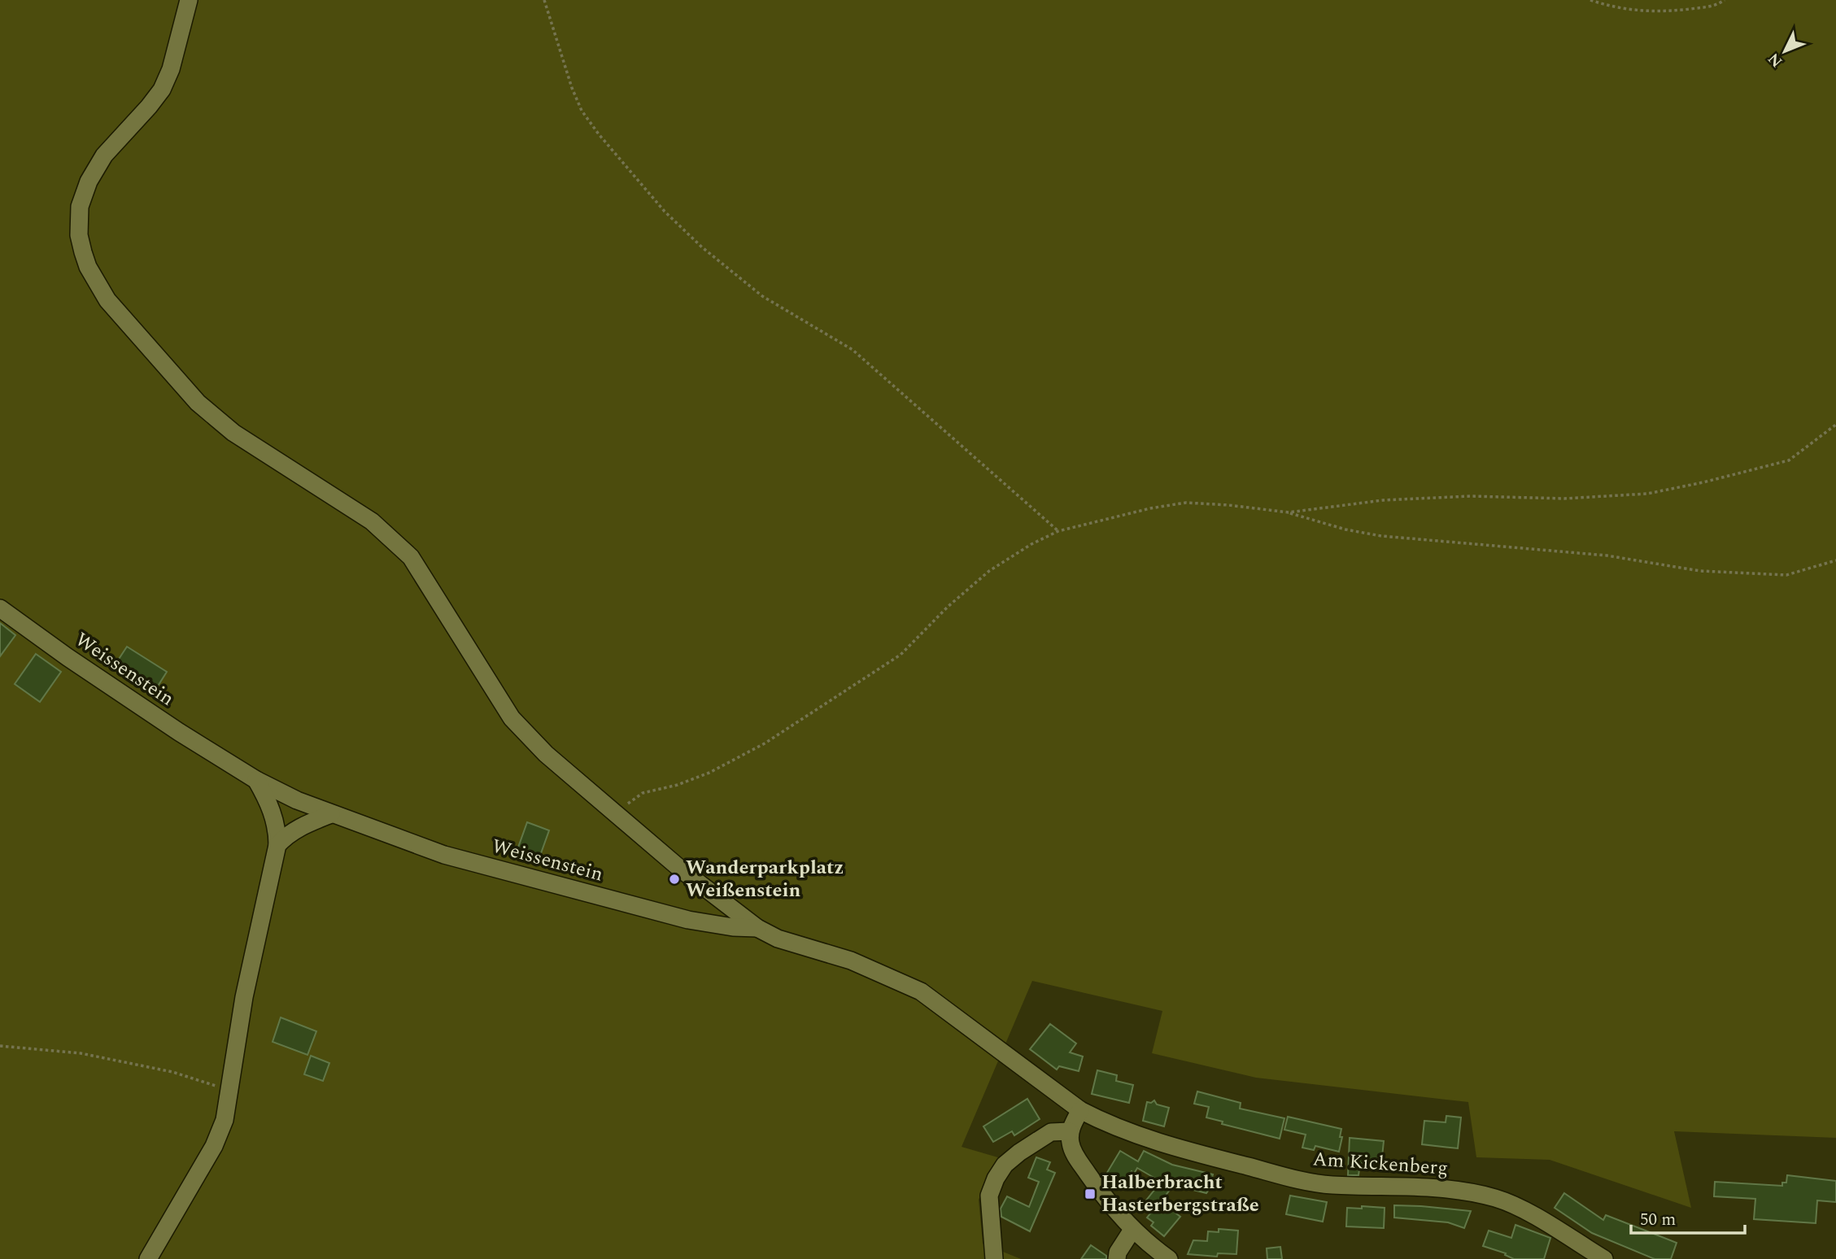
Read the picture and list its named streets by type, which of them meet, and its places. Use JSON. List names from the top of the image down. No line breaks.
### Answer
{"streets":{"street":["Weissenstein","Am Kickenberg"]},"crossings":[["Weissenstein","Am Kickenberg"]],"places":{"other":["Wanderparkplatz Weißenstein"],"transit":["Halberbracht Hasterbergstraße"]},"scale_bar":"50 m","north":"bottom left"}
